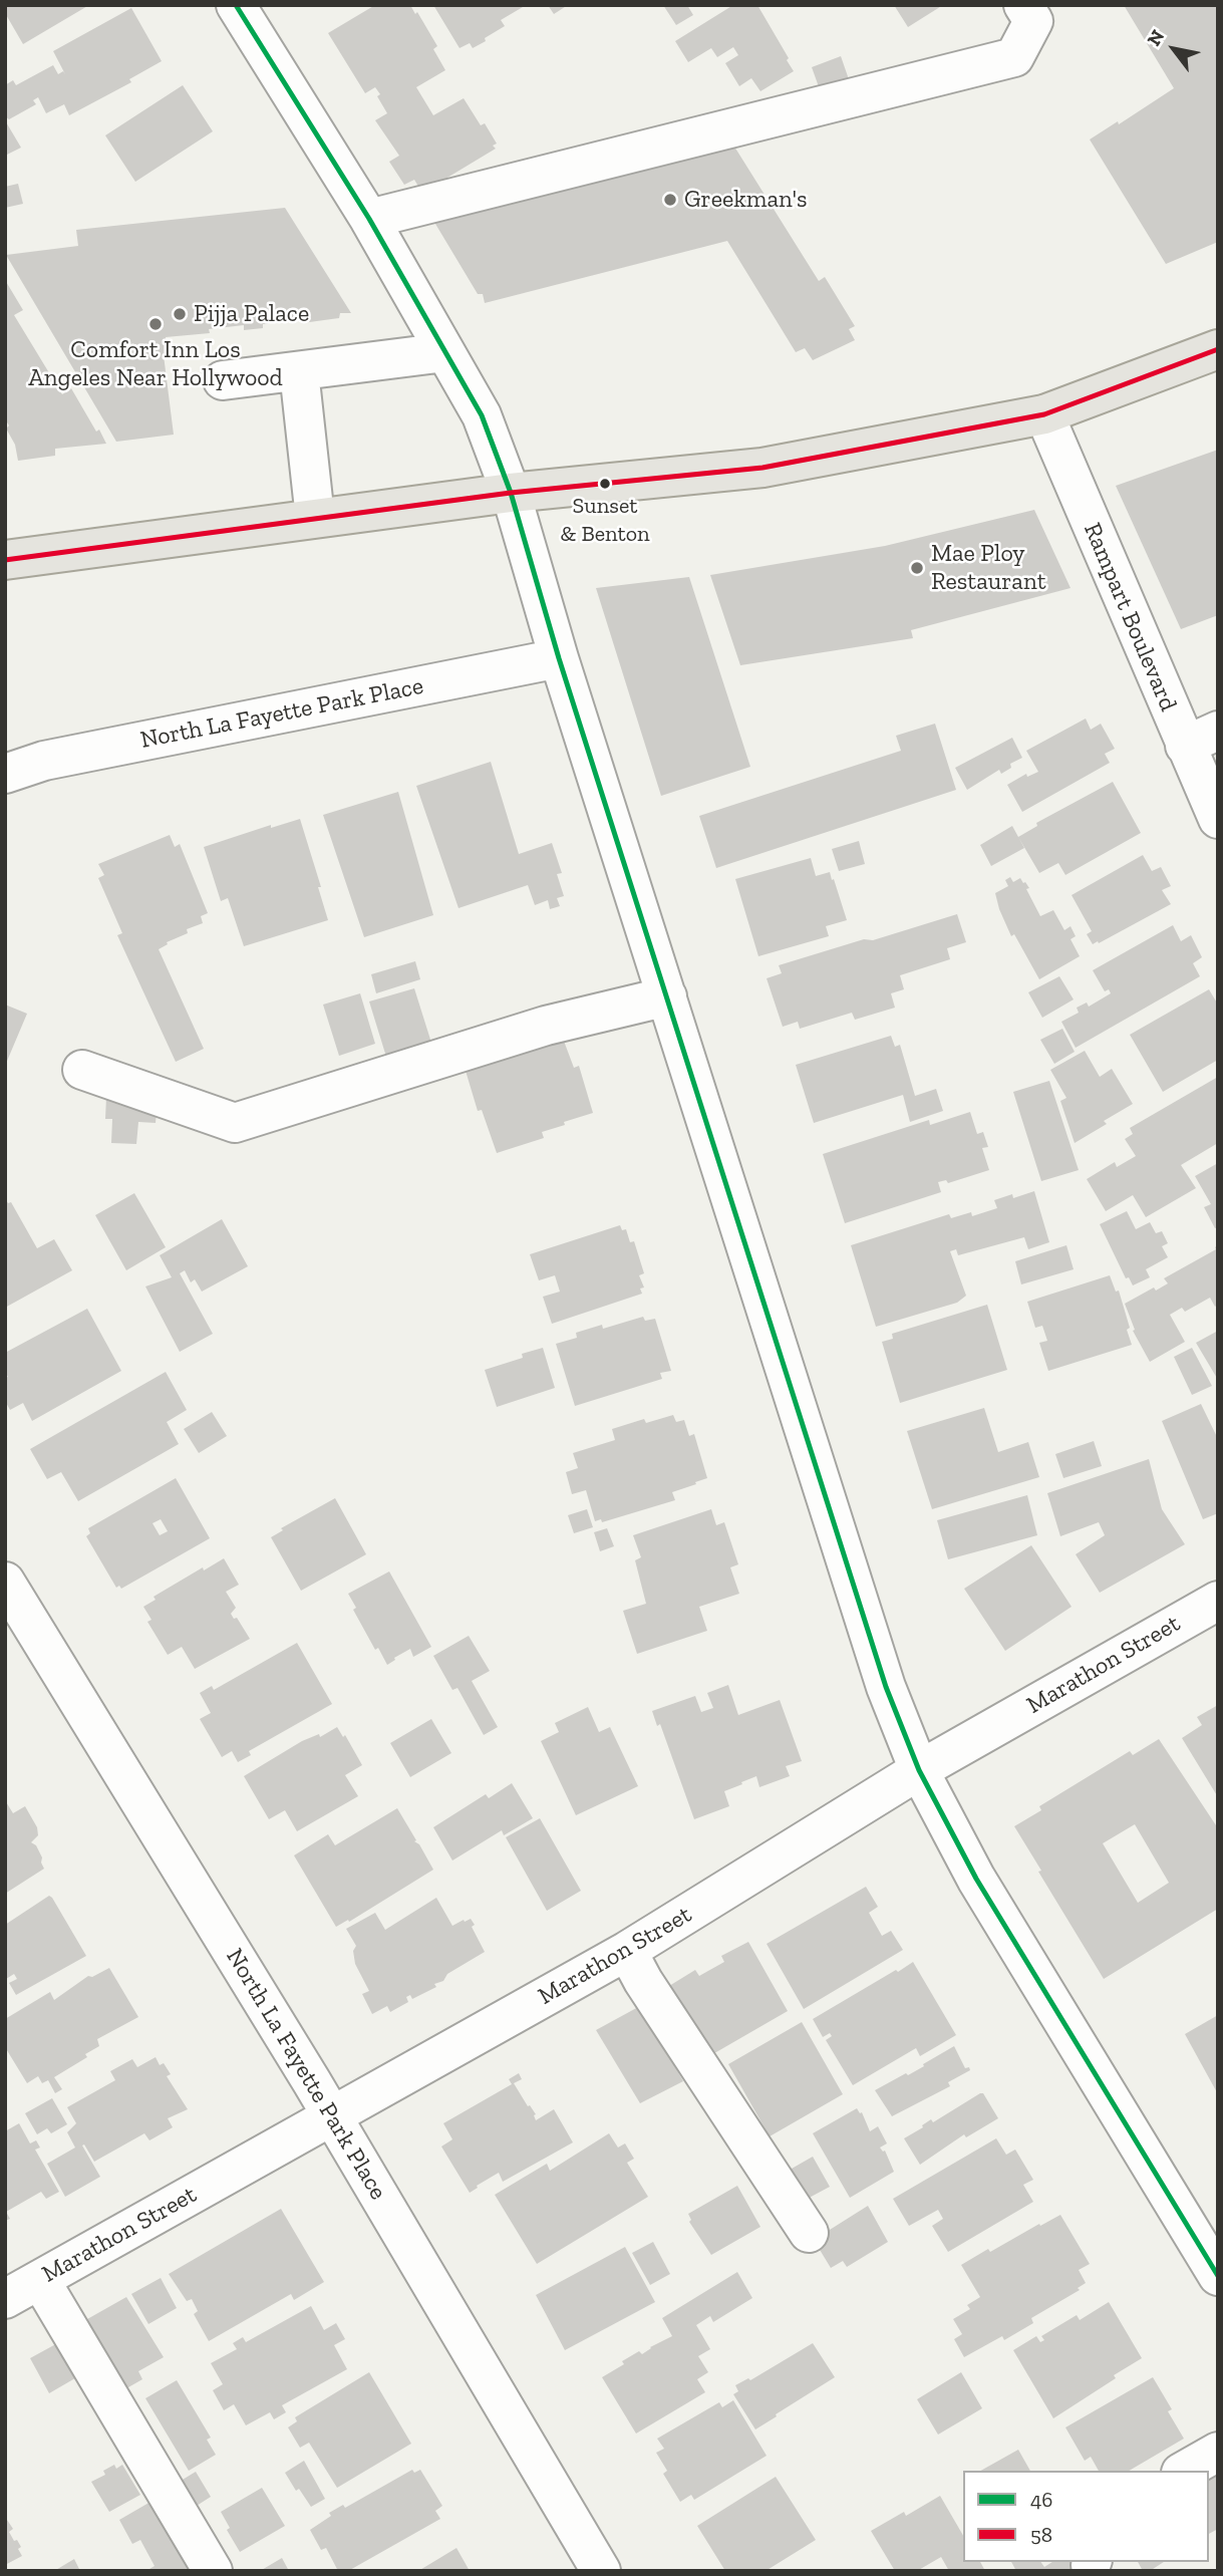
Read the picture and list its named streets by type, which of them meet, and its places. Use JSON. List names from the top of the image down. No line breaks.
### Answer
{"streets":{"street":["Rampart Boulevard","North La Fayette Park Place","Marathon Street"]},"crossings":[["North La Fayette Park Place","Marathon Street"]],"places":["Greekman's","Pijja Palace","Comfort Inn Los Angeles Near Hollywood","Sunset & Benton","Mae Ploy Restaurant"],"lines":["transit line 46","transit line 58"],"legend":["46","58"],"north":"top left"}
